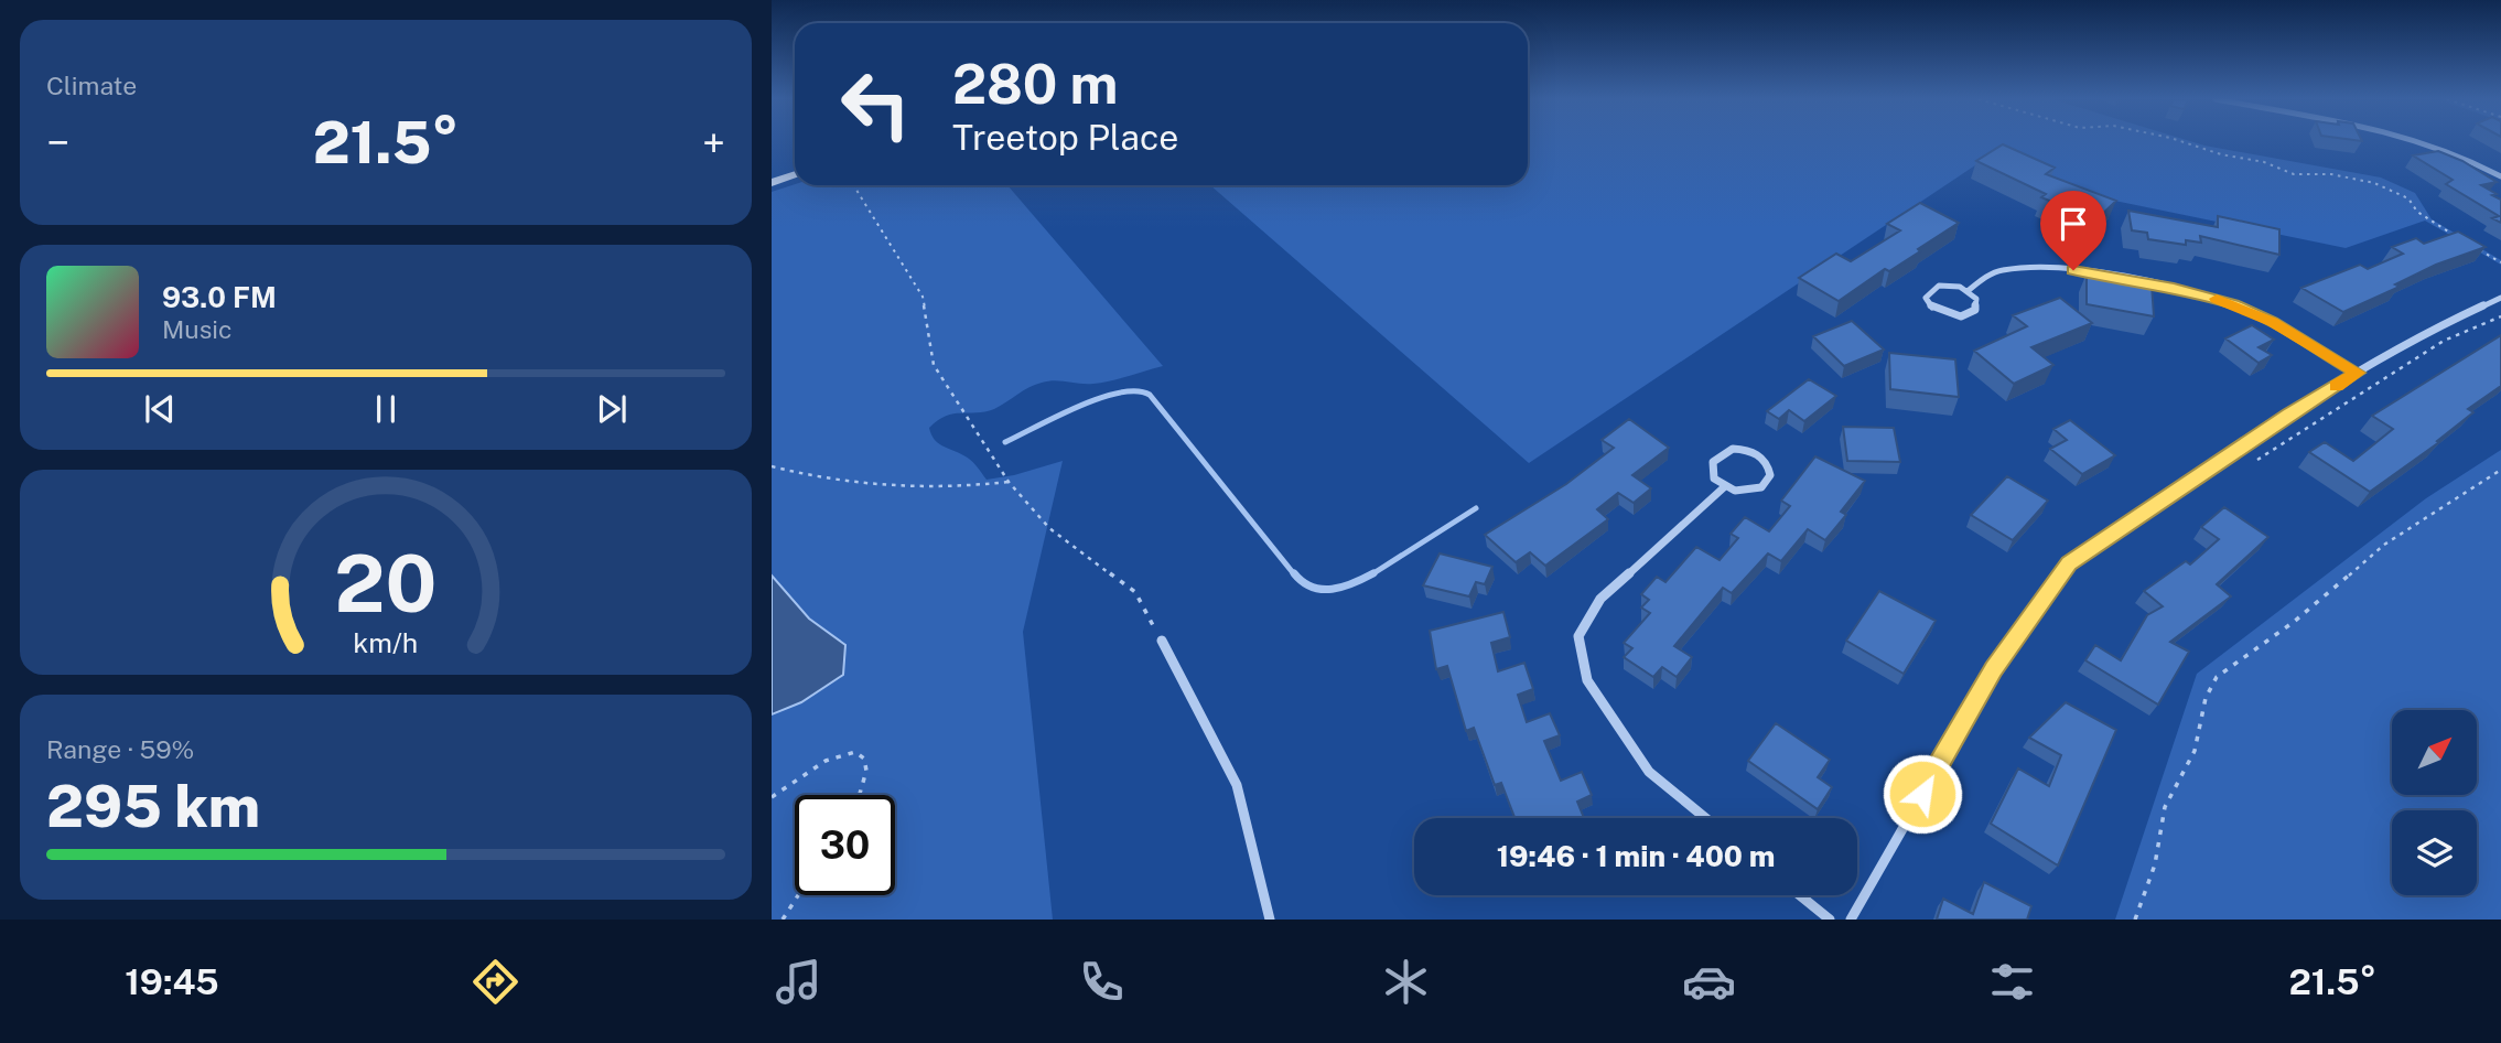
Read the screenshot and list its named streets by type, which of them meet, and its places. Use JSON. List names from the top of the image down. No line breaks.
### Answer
{"north":"top right","page":{"tile":["Climate",["Range · 59%","295 km"]],"turn":["280 m","Treetop Place"],"heat":["−","21.5°","+"],"song":["93.0 FM","Music"],"limit":"30","trip":"19:46 · 1 min · 400 m","tabs":["19:45","21.5°"],"gauge":["20","km/h"]}}
